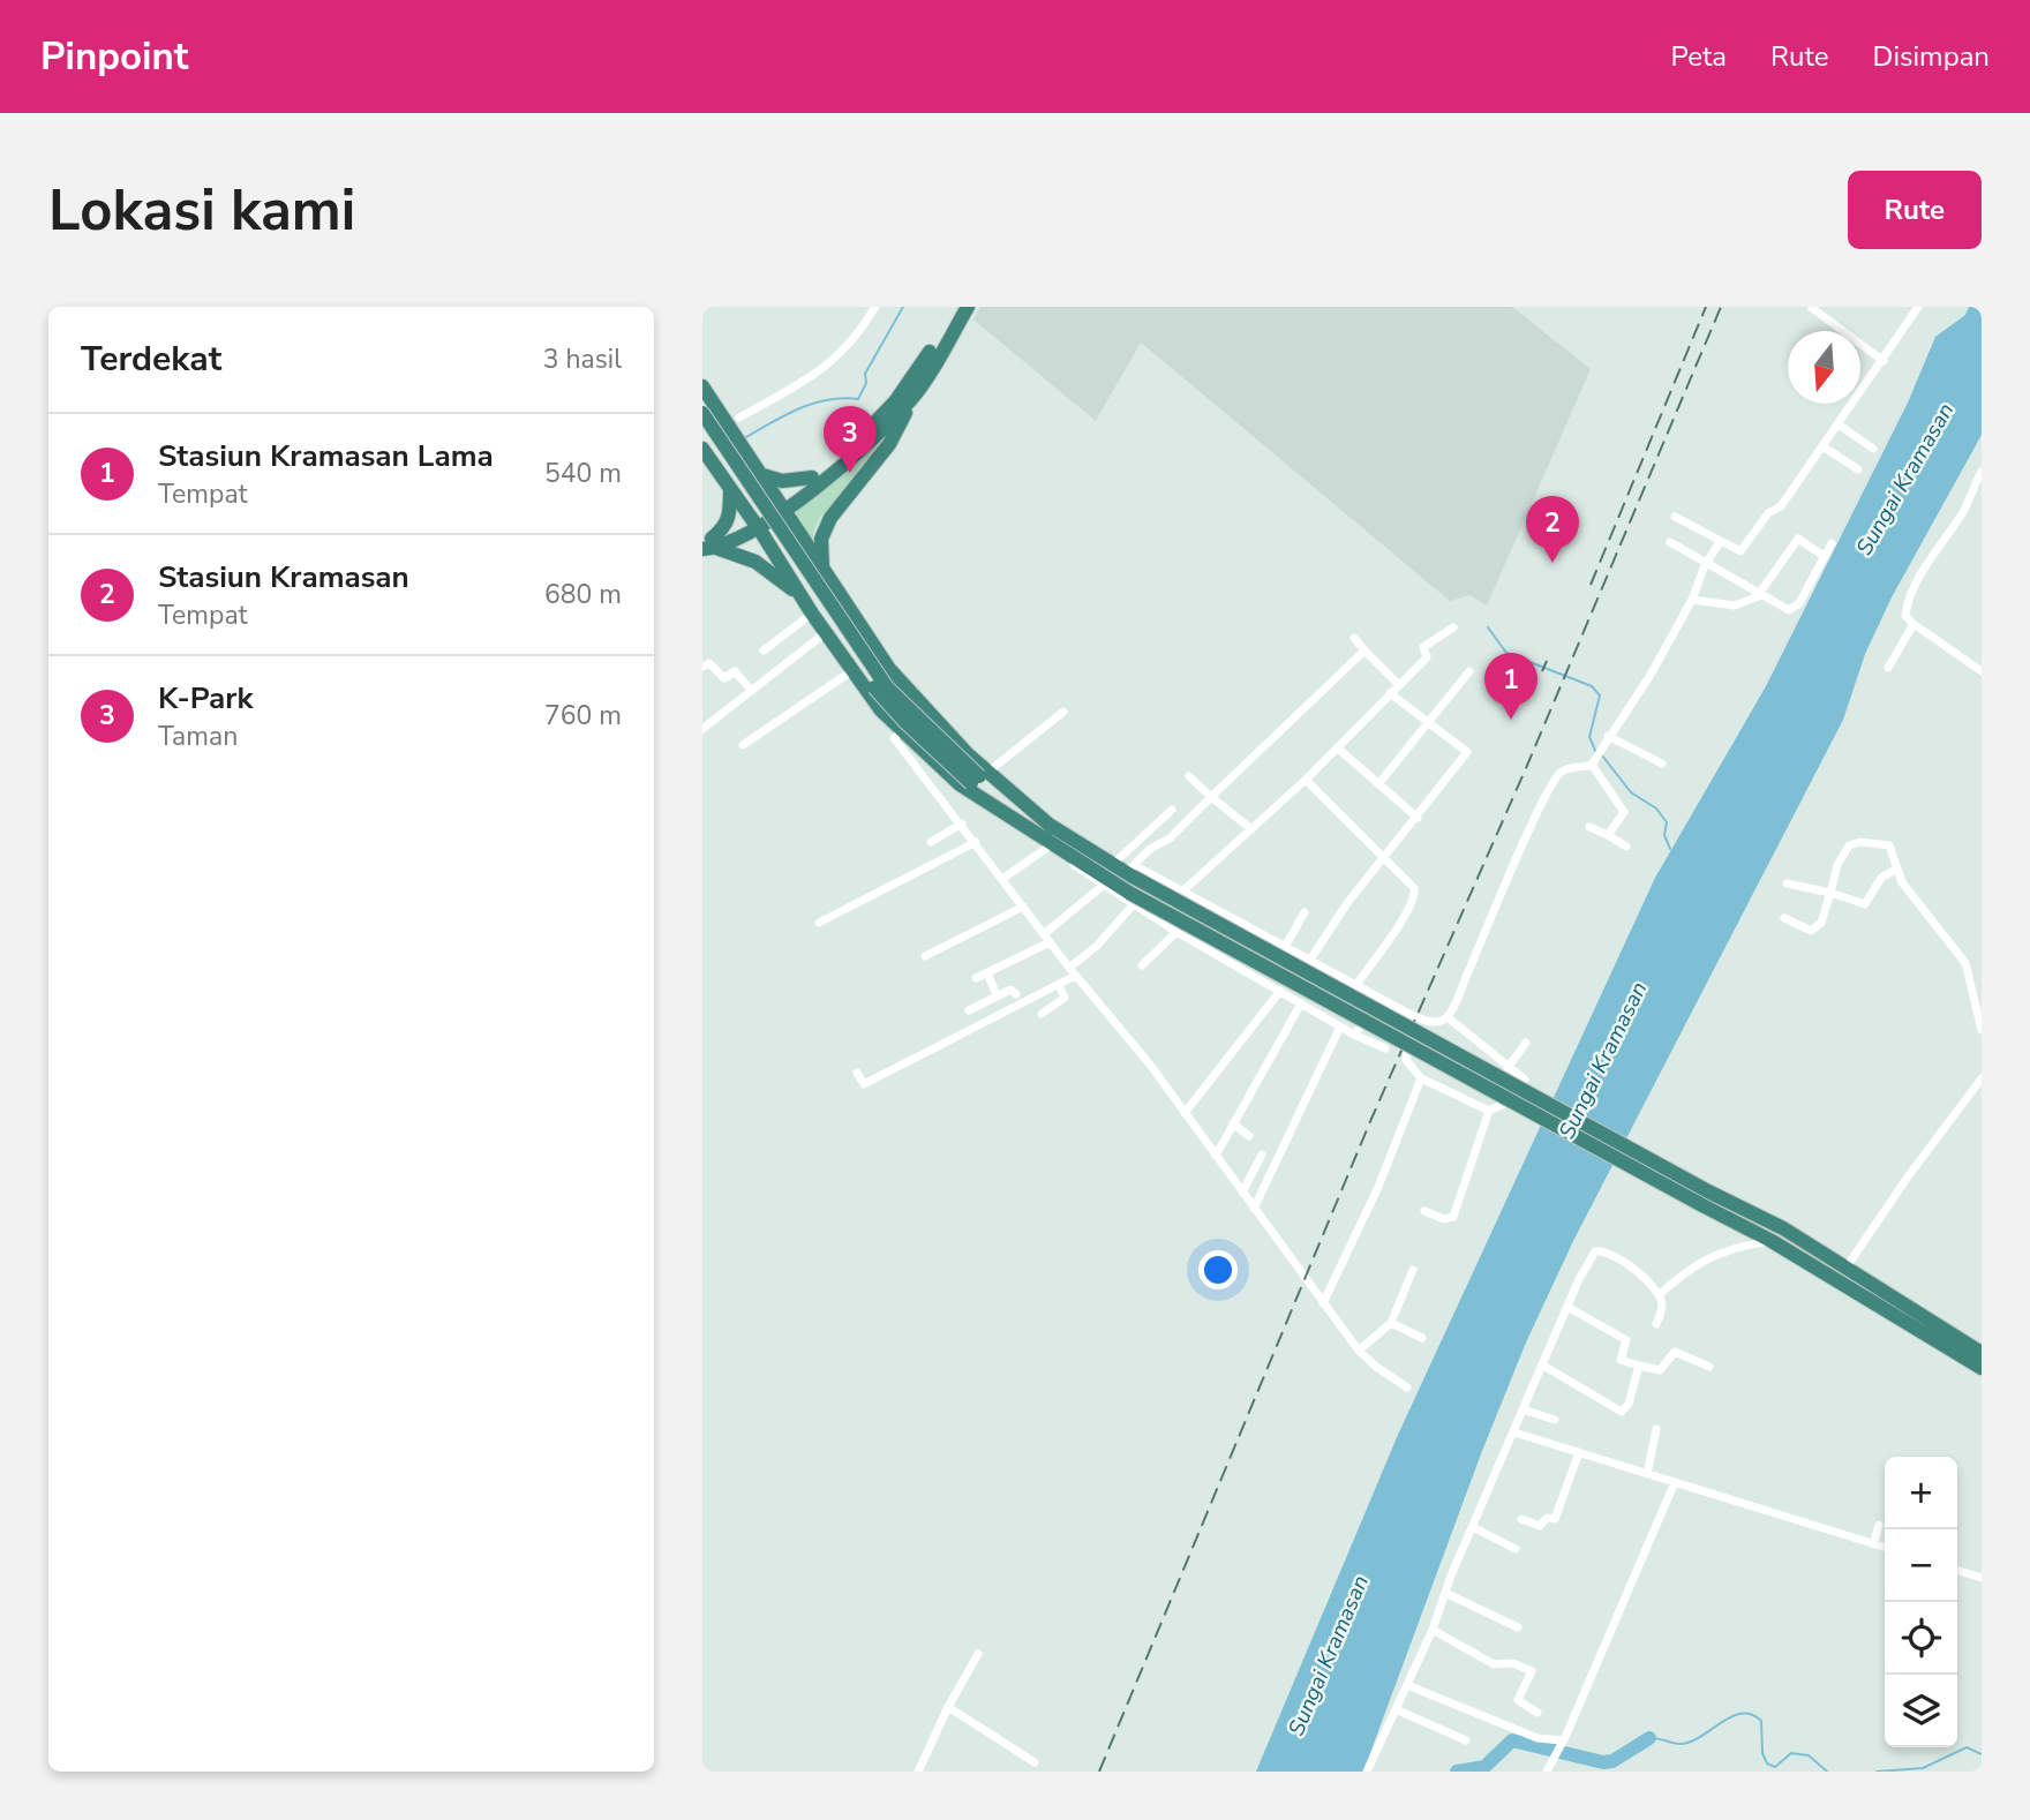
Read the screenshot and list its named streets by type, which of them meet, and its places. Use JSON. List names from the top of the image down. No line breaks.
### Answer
{"water":["Sungai Kramasan"],"north":"bottom","page":{"header":"Pinpoint","nav":["Peta","Rute","Disimpan"],"buttons":"Rute","title":"Lokasi kami","heading":["Terdekat","3 hasil"],"pins":["3","2","1"],"list":[{"mark":"1","name":"Stasiun Kramasan Lama","note":"Tempat","value":"540 m"},{"mark":"2","name":"Stasiun Kramasan","note":"Tempat","value":"680 m"},{"mark":"3","name":"K-Park","note":"Taman","value":"760 m"}],"map_buttons":["+","−"]}}
